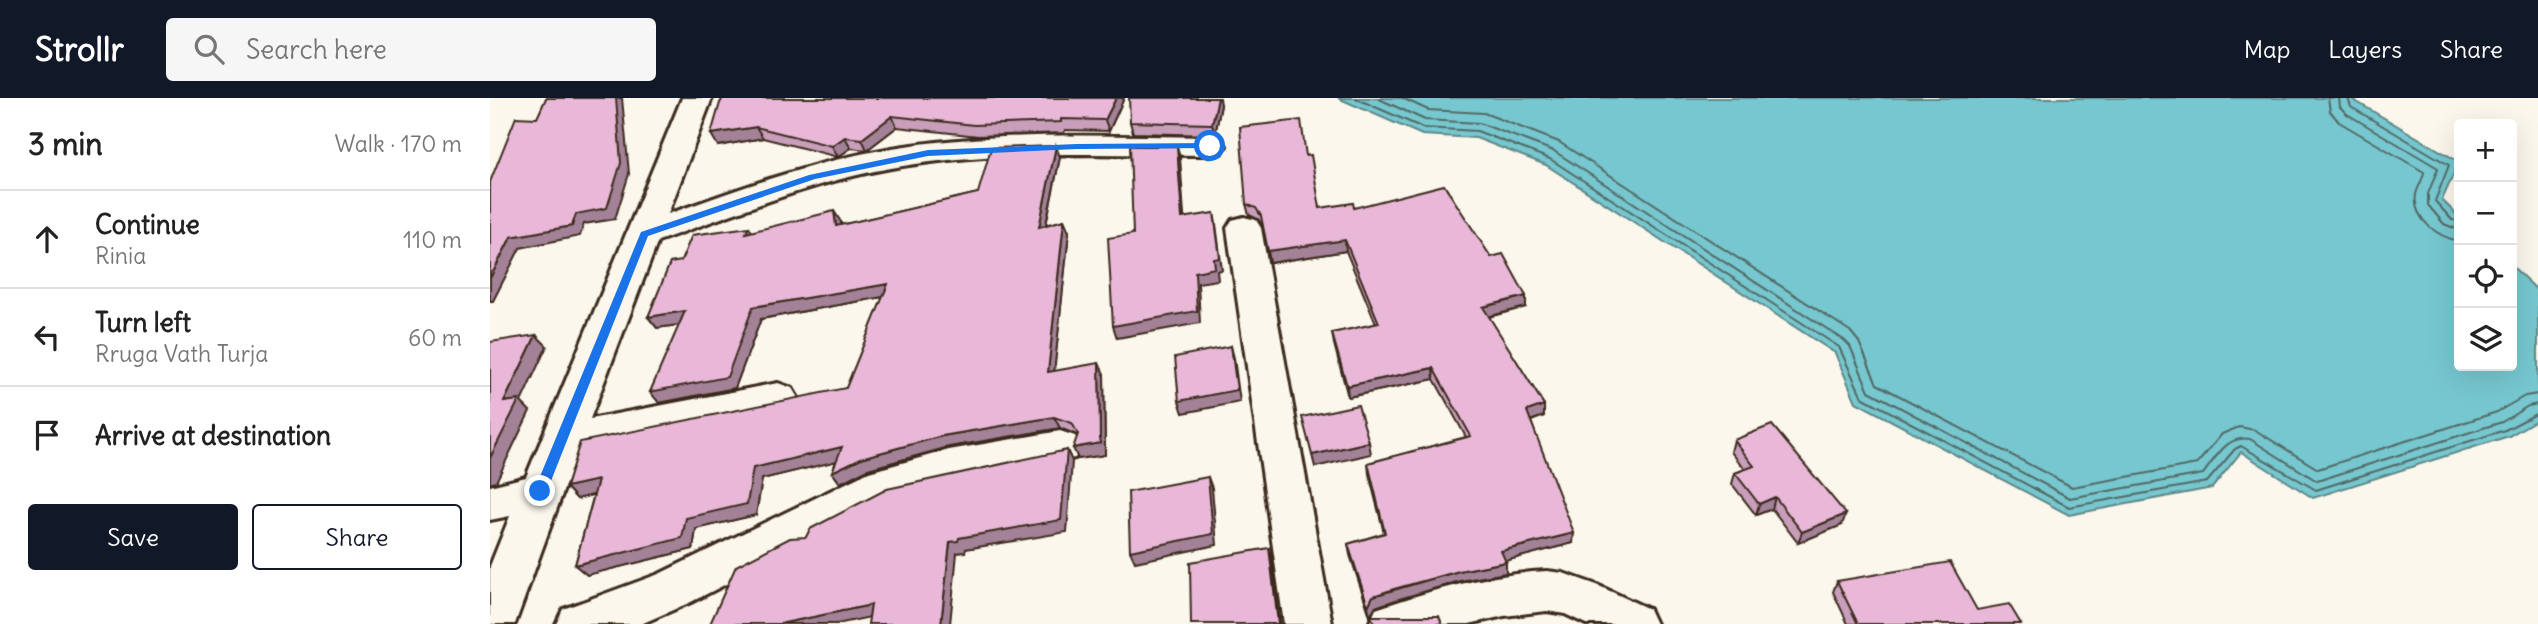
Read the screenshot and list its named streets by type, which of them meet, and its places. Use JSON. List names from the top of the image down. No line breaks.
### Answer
{"page":{"header":"Strollr","search":"Search here","nav":["Map","Layers","Share"],"heading":["3 min","Walk · 170 m"],"map_buttons":["+","−"],"list":[["Continue","Rinia","110 m"],["Turn left","Rruga Vath Turja","60 m"],"Arrive at destination"],"buttons":["Save","Share"]}}
